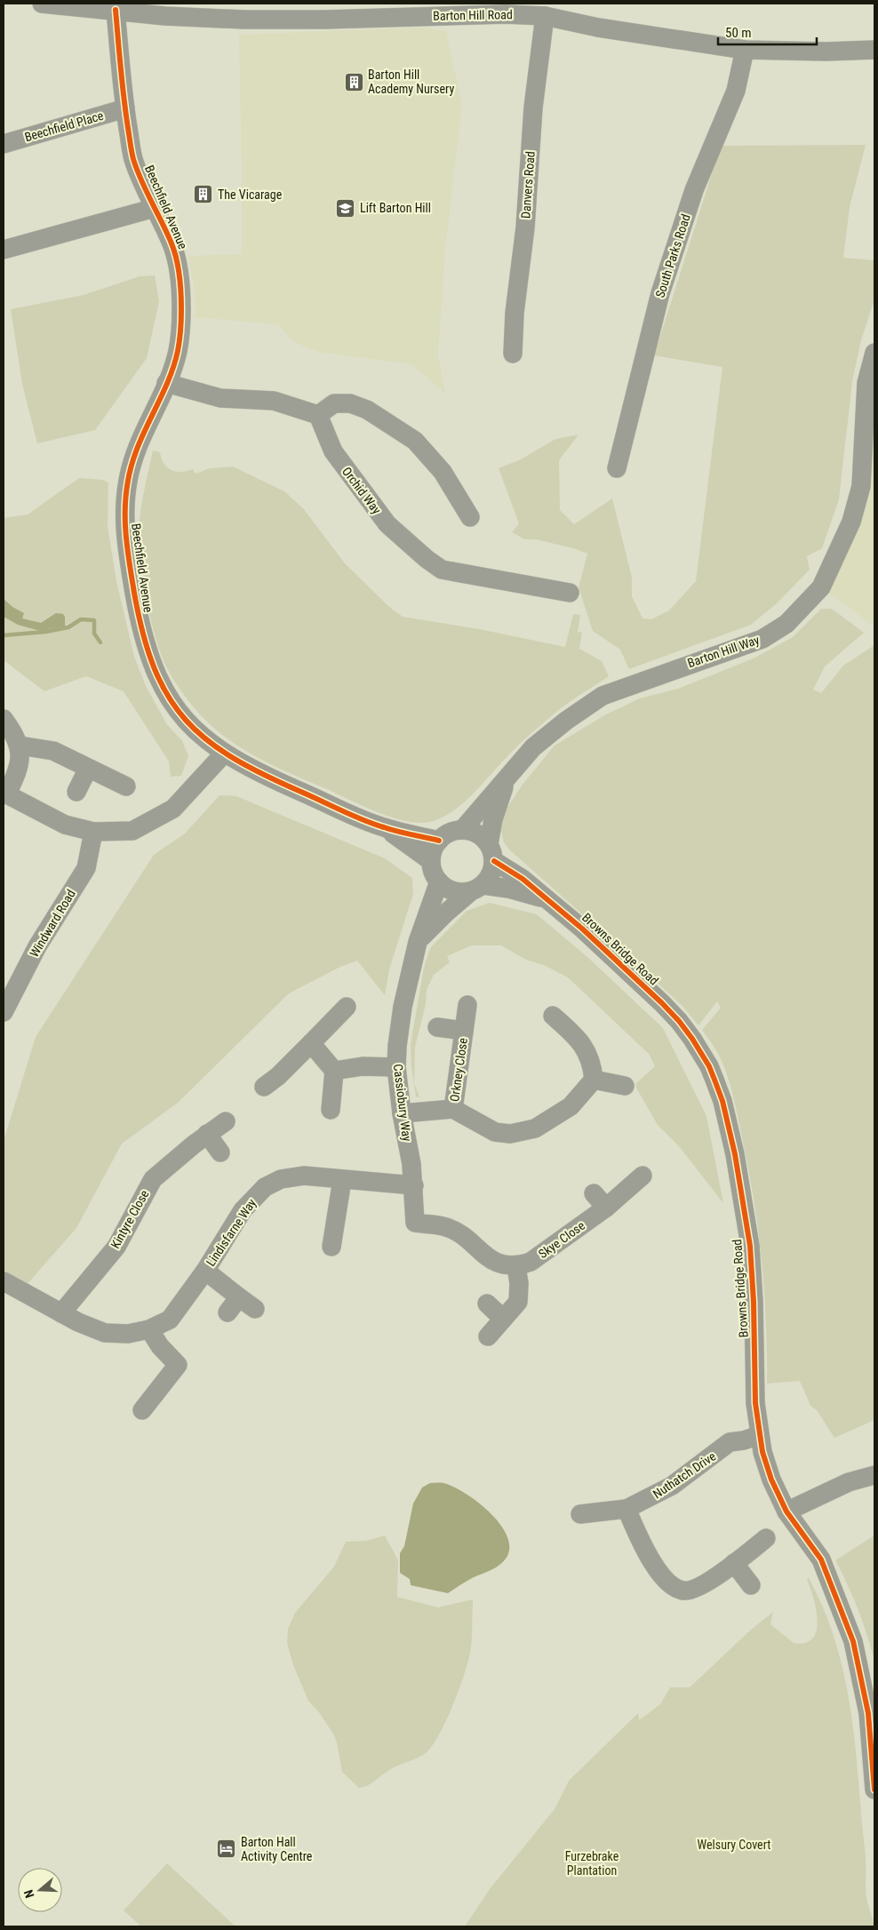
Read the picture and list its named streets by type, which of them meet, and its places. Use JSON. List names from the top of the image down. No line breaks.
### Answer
{"streets":{"street":["Barton Hill Road","Beechfield Place","Danvers Road","Beechfield Avenue","South Parks Road","Orchid Way","Barton Hill Way","Windward Road","Browns Bridge Road","Orkney Close","Cassiobury Way","Kintyre Close","Lindisfarne Way","Skye Close","Nuthatch Drive"]},"crossings":[["Barton Hill Road","Danvers Road"],["Barton Hill Road","Beechfield Avenue"],["Barton Hill Road","South Parks Road"],["Beechfield Place","Beechfield Avenue"],["Beechfield Avenue","Barton Hill Way"],["Beechfield Avenue","Browns Bridge Road"],["Beechfield Avenue","Cassiobury Way"],["Barton Hill Way","Browns Bridge Road"],["Barton Hill Way","Cassiobury Way"],["Browns Bridge Road","Cassiobury Way"],["Browns Bridge Road","Nuthatch Drive"],["Orkney Close","Cassiobury Way"],["Cassiobury Way","Lindisfarne Way"],["Kintyre Close","Lindisfarne Way"]],"parks":["Welsury Covert","Furzebrake Plantation"],"places":{"building":["Barton Hill Academy Nursery","The Vicarage"],"school or university":["Lift Barton Hill"],"hotel":["Barton Hall Activity Centre"]},"scale_bar":"50 m","north":"left"}
